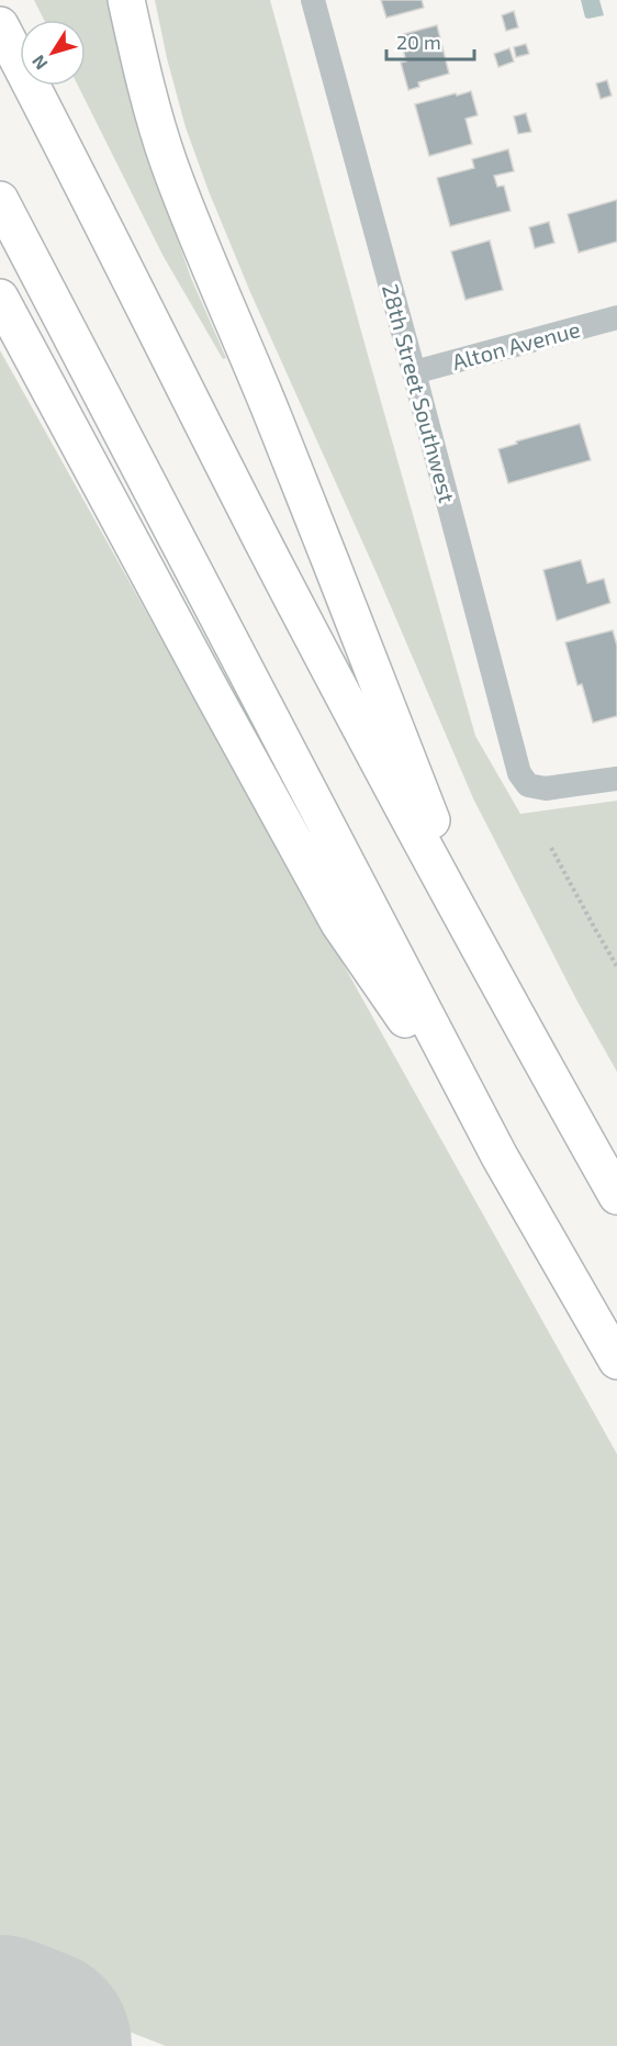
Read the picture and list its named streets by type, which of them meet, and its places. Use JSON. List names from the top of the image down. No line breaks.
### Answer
{"streets":{"street":["Alton Avenue","28th Street Southwest"]},"crossings":[["Alton Avenue","28th Street Southwest"]],"scale_bar":"20 m","north":"bottom left"}
